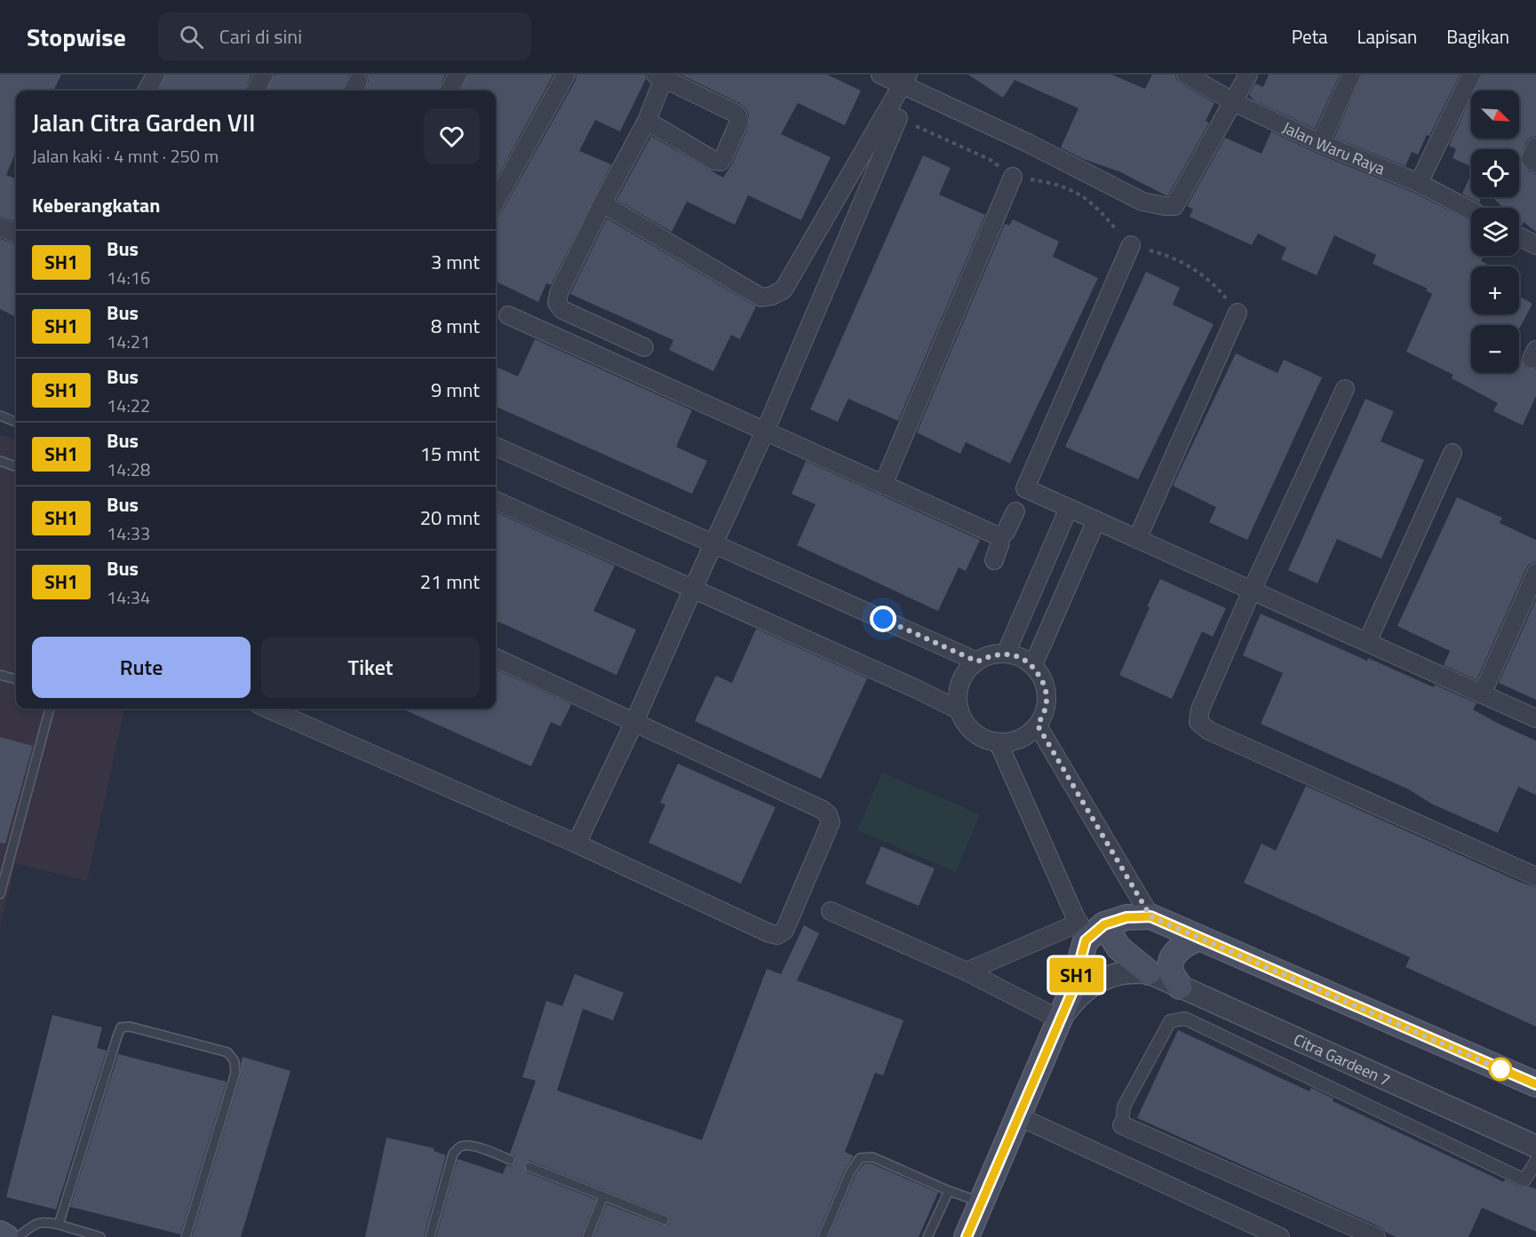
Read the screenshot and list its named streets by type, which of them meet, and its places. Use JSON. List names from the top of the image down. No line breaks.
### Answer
{"streets":{"street":["Jalan Waru Raya","Citra Gardeen 7"]},"lines":["bus line SH1"],"north":"bottom right","page":{"header":"Stopwise","search":"Cari di sini","nav":["Peta","Lapisan","Bagikan"],"on_map":"SH1","map_buttons":["+","−"],"heading":[["Jalan Citra Garden VII","Jalan kaki · 4 mnt · 250 m"],"Keberangkatan"],"list":[{"mark":"SH1","name":"Bus","note":"14:16","value":"3 mnt"},{"mark":"SH1","name":"Bus","note":"14:21","value":"8 mnt"},{"mark":"SH1","name":"Bus","note":"14:22","value":"9 mnt"},{"mark":"SH1","name":"Bus","note":"14:28","value":"15 mnt"},{"mark":"SH1","name":"Bus","note":"14:33","value":"20 mnt"},{"mark":"SH1","name":"Bus","note":"14:34","value":"21 mnt"}],"buttons":["Rute","Tiket"]}}
